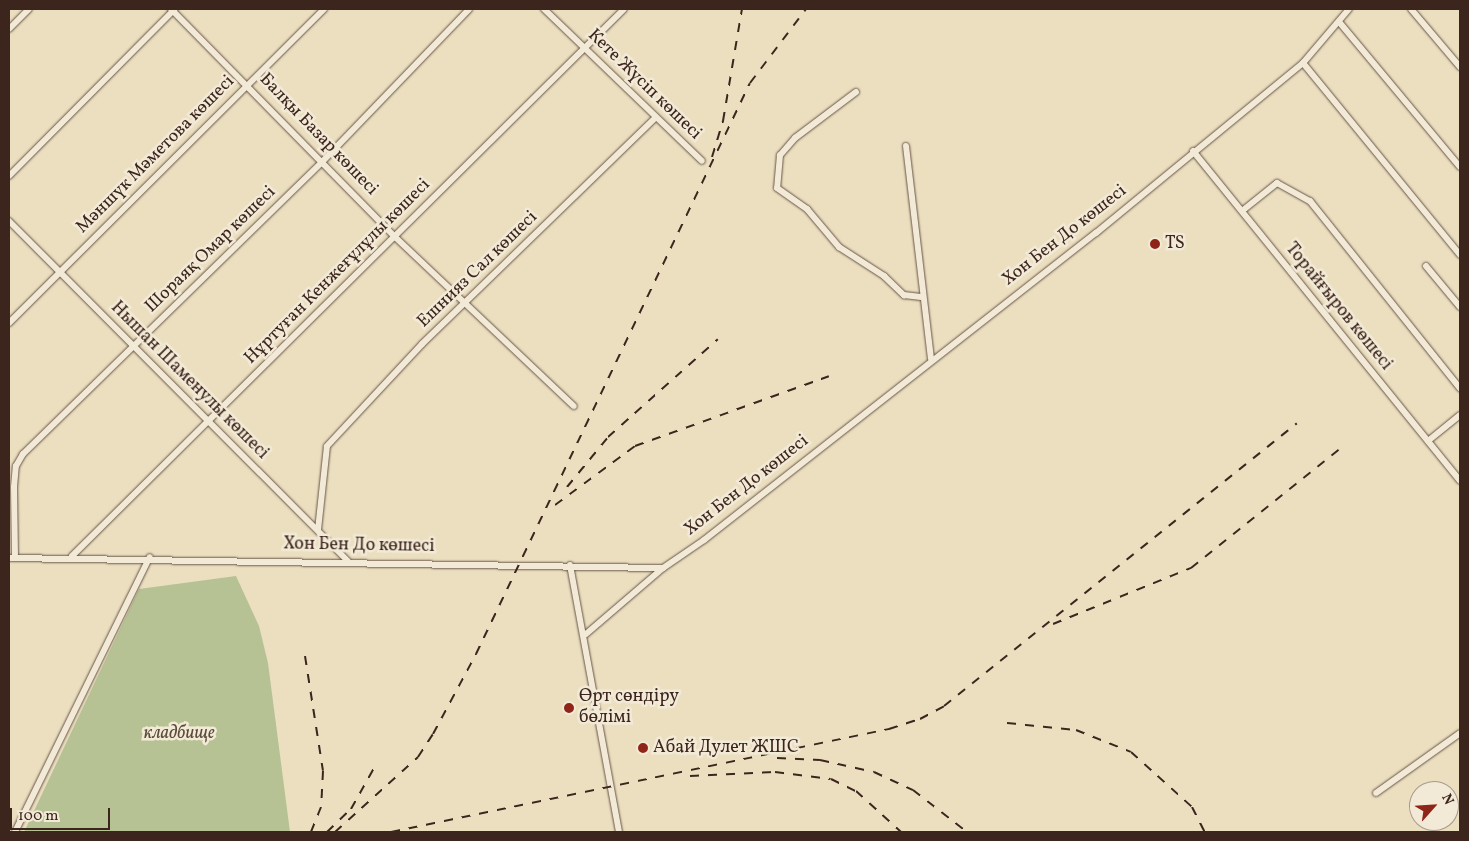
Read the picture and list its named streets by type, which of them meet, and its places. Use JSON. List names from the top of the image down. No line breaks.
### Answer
{"streets":{"street":["Кете Жүсіп көшесі","Балқы Базар көшесі","Мәншүк Мәметова көшесі","Хон Бен До көшесі","Шораяқ Омар көшесі","Ешнияз Сал көшесі","Нұртуған Кенжеғұлұлы көшесі","Торайғыров көшесі","Нышан Шаменулы көшесі"]},"crossings":[["Кете Жүсіп көшесі","Ешнияз Сал көшесі"],["Кете Жүсіп көшесі","Нұртуған Кенжеғұлұлы көшесі"],["Балқы Базар көшесі","Мәншүк Мәметова көшесі"],["Балқы Базар көшесі","Шораяқ Омар көшесі"],["Балқы Базар көшесі","Ешнияз Сал көшесі"],["Балқы Базар көшесі","Нұртуған Кенжеғұлұлы көшесі"],["Мәншүк Мәметова көшесі","Нышан Шаменулы көшесі"],["Хон Бен До көшесі","Шораяқ Омар көшесі"],["Хон Бен До көшесі","Нұртуған Кенжеғұлұлы көшесі"],["Хон Бен До көшесі","Торайғыров көшесі"],["Хон Бен До көшесі","Нышан Шаменулы көшесі"],["Шораяқ Омар көшесі","Нышан Шаменулы көшесі"],["Ешнияз Сал көшесі","Нышан Шаменулы көшесі"],["Нұртуған Кенжеғұлұлы көшесі","Нышан Шаменулы көшесі"]],"parks":["кладбище"],"places":["TS","Өрт сөндіру бөлімі","Абай Дулет ЖШС"],"scale_bar":"100 m","north":"top right"}
